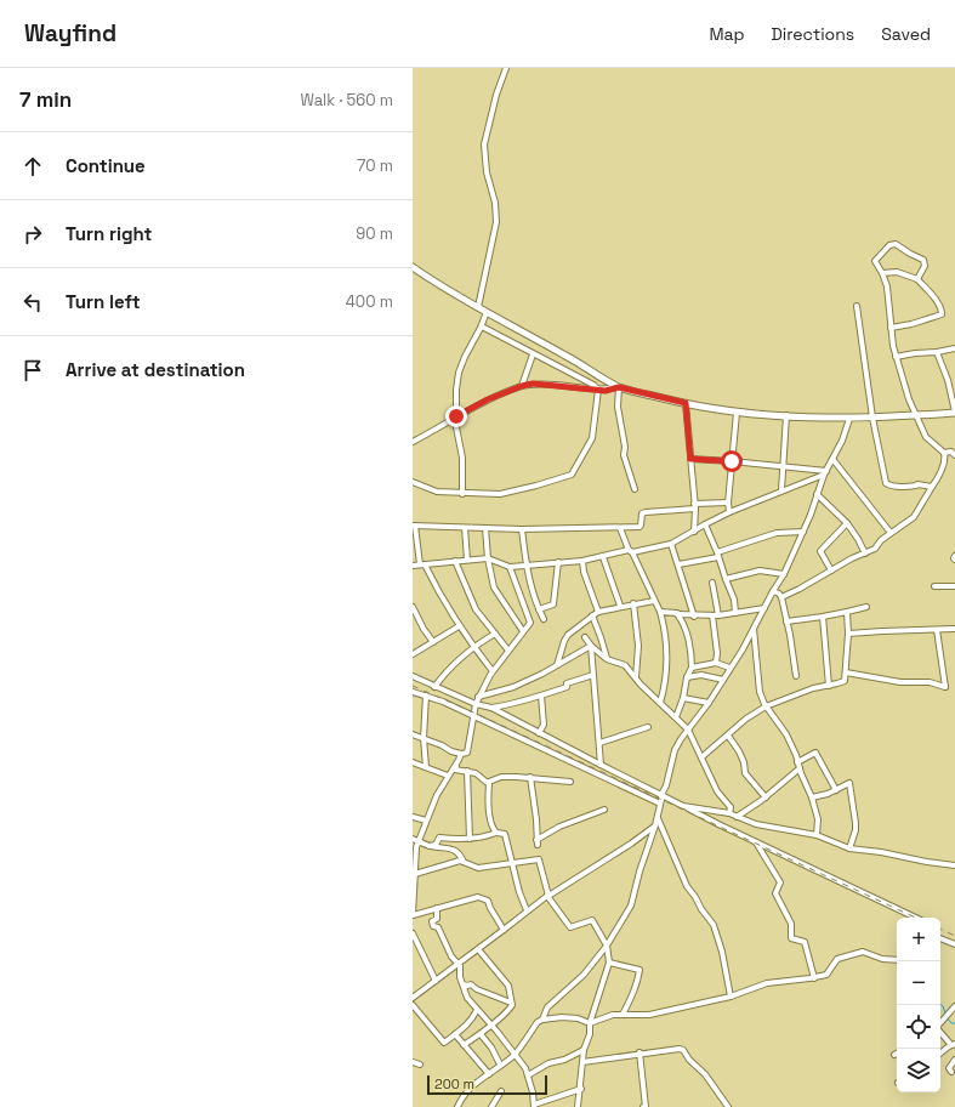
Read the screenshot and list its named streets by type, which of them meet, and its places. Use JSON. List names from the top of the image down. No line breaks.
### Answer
{"scale_bar":"200 m","page":{"header":"Wayfind","nav":["Map","Directions","Saved"],"heading":["7 min","Walk · 560 m"],"list":[["Continue","70 m"],["Turn right","90 m"],["Turn left","400 m"],"Arrive at destination"],"map_buttons":["+","−"],"scale":"200 m"}}
